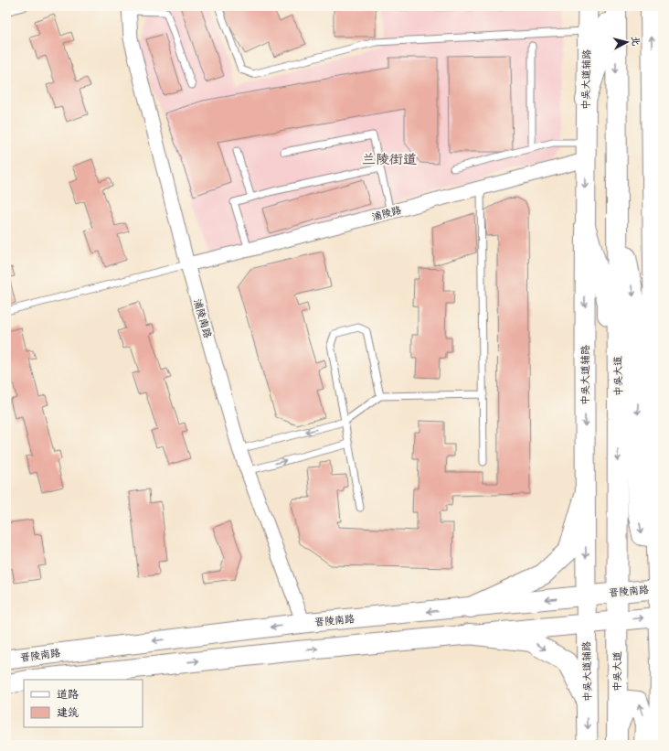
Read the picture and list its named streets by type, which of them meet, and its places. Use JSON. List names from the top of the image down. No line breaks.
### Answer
{"streets":{"main road":["中吴大道辅路","中吴大道","晋陵南路"],"street":["浦陵路","浦陵南路"]},"crossings":[["中吴大道辅路","浦陵路"],["中吴大道辅路","晋陵南路"],["浦陵路","浦陵南路"],["浦陵南路","晋陵南路"],["中吴大道","晋陵南路"]],"districts":["兰陵街道"],"legend":["道路","建筑"],"north":"right"}
